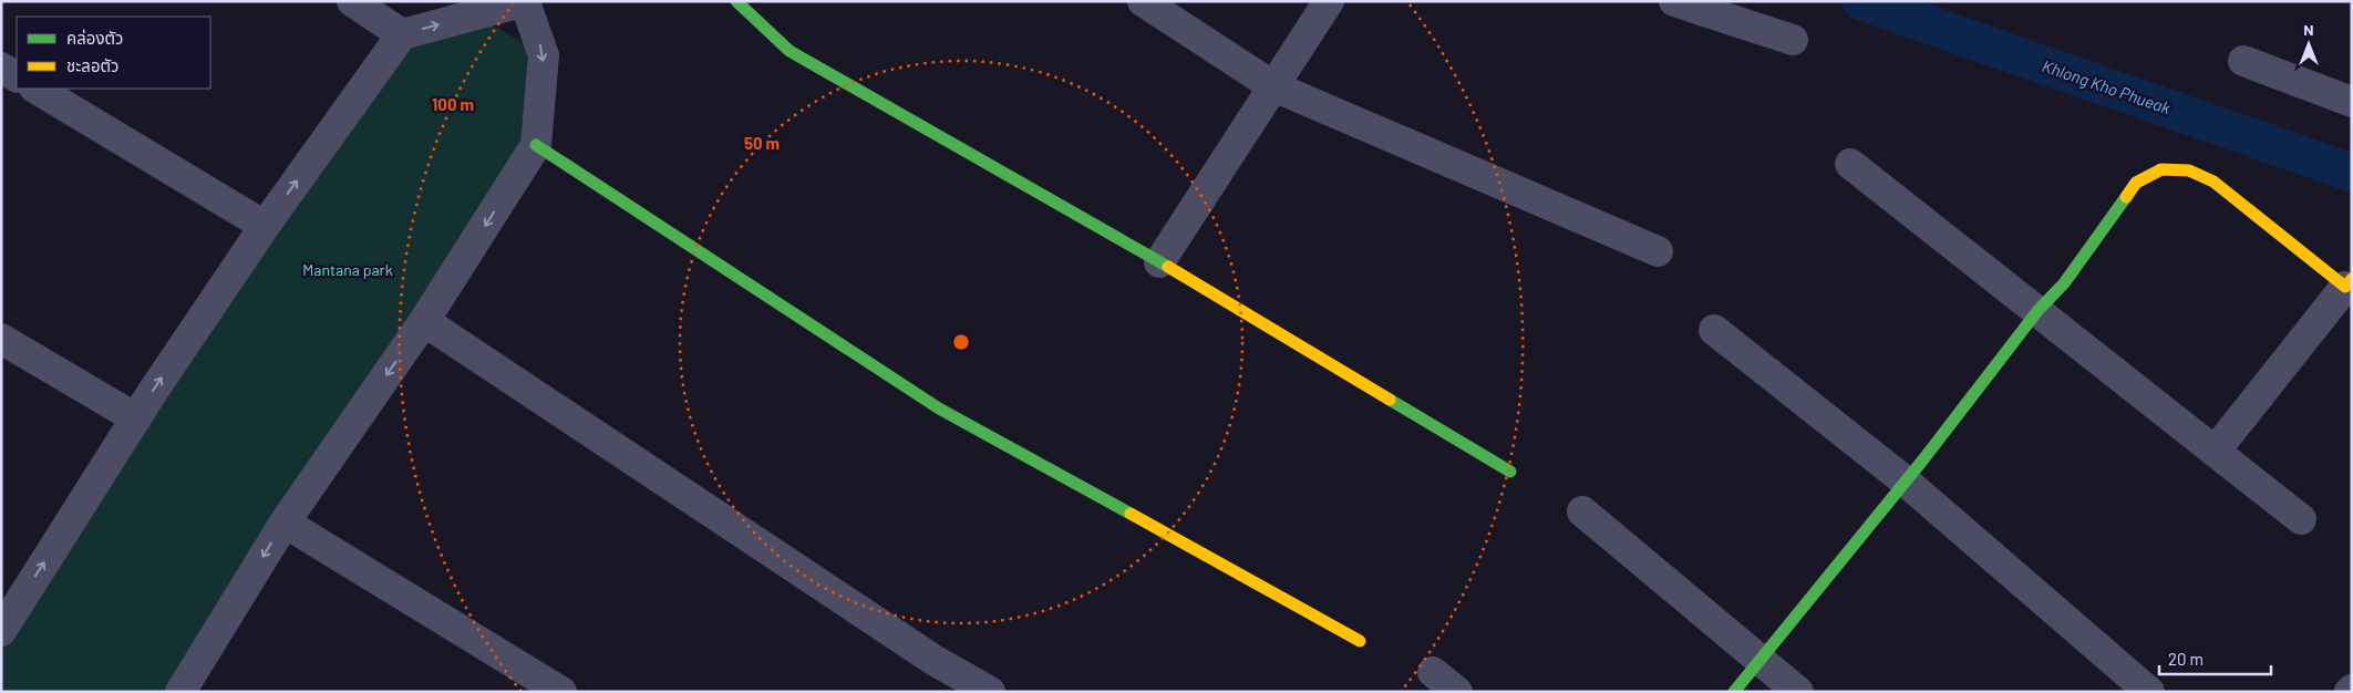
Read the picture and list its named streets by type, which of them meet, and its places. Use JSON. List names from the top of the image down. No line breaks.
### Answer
{"water":["Khlong Kho Phueak"],"parks":["Mantana park"],"legend":["คล่องตัว","ชะลอตัว"],"scale_bar":"20 m","north":"top","rings":["100 m","50 m"]}
